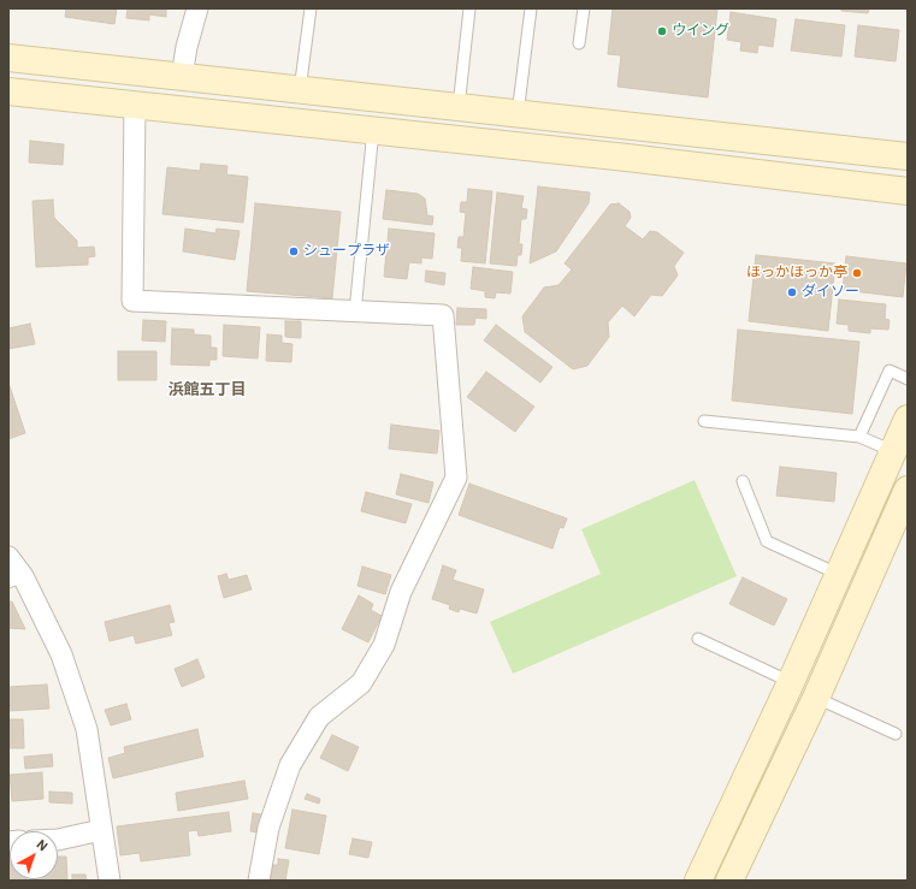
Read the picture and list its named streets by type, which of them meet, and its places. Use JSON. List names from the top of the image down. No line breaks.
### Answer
{"districts":["浜館五丁目"],"places":["ウイング","シュープラザ","ほっかほっか亭","ダイソー"],"north":"top right"}
